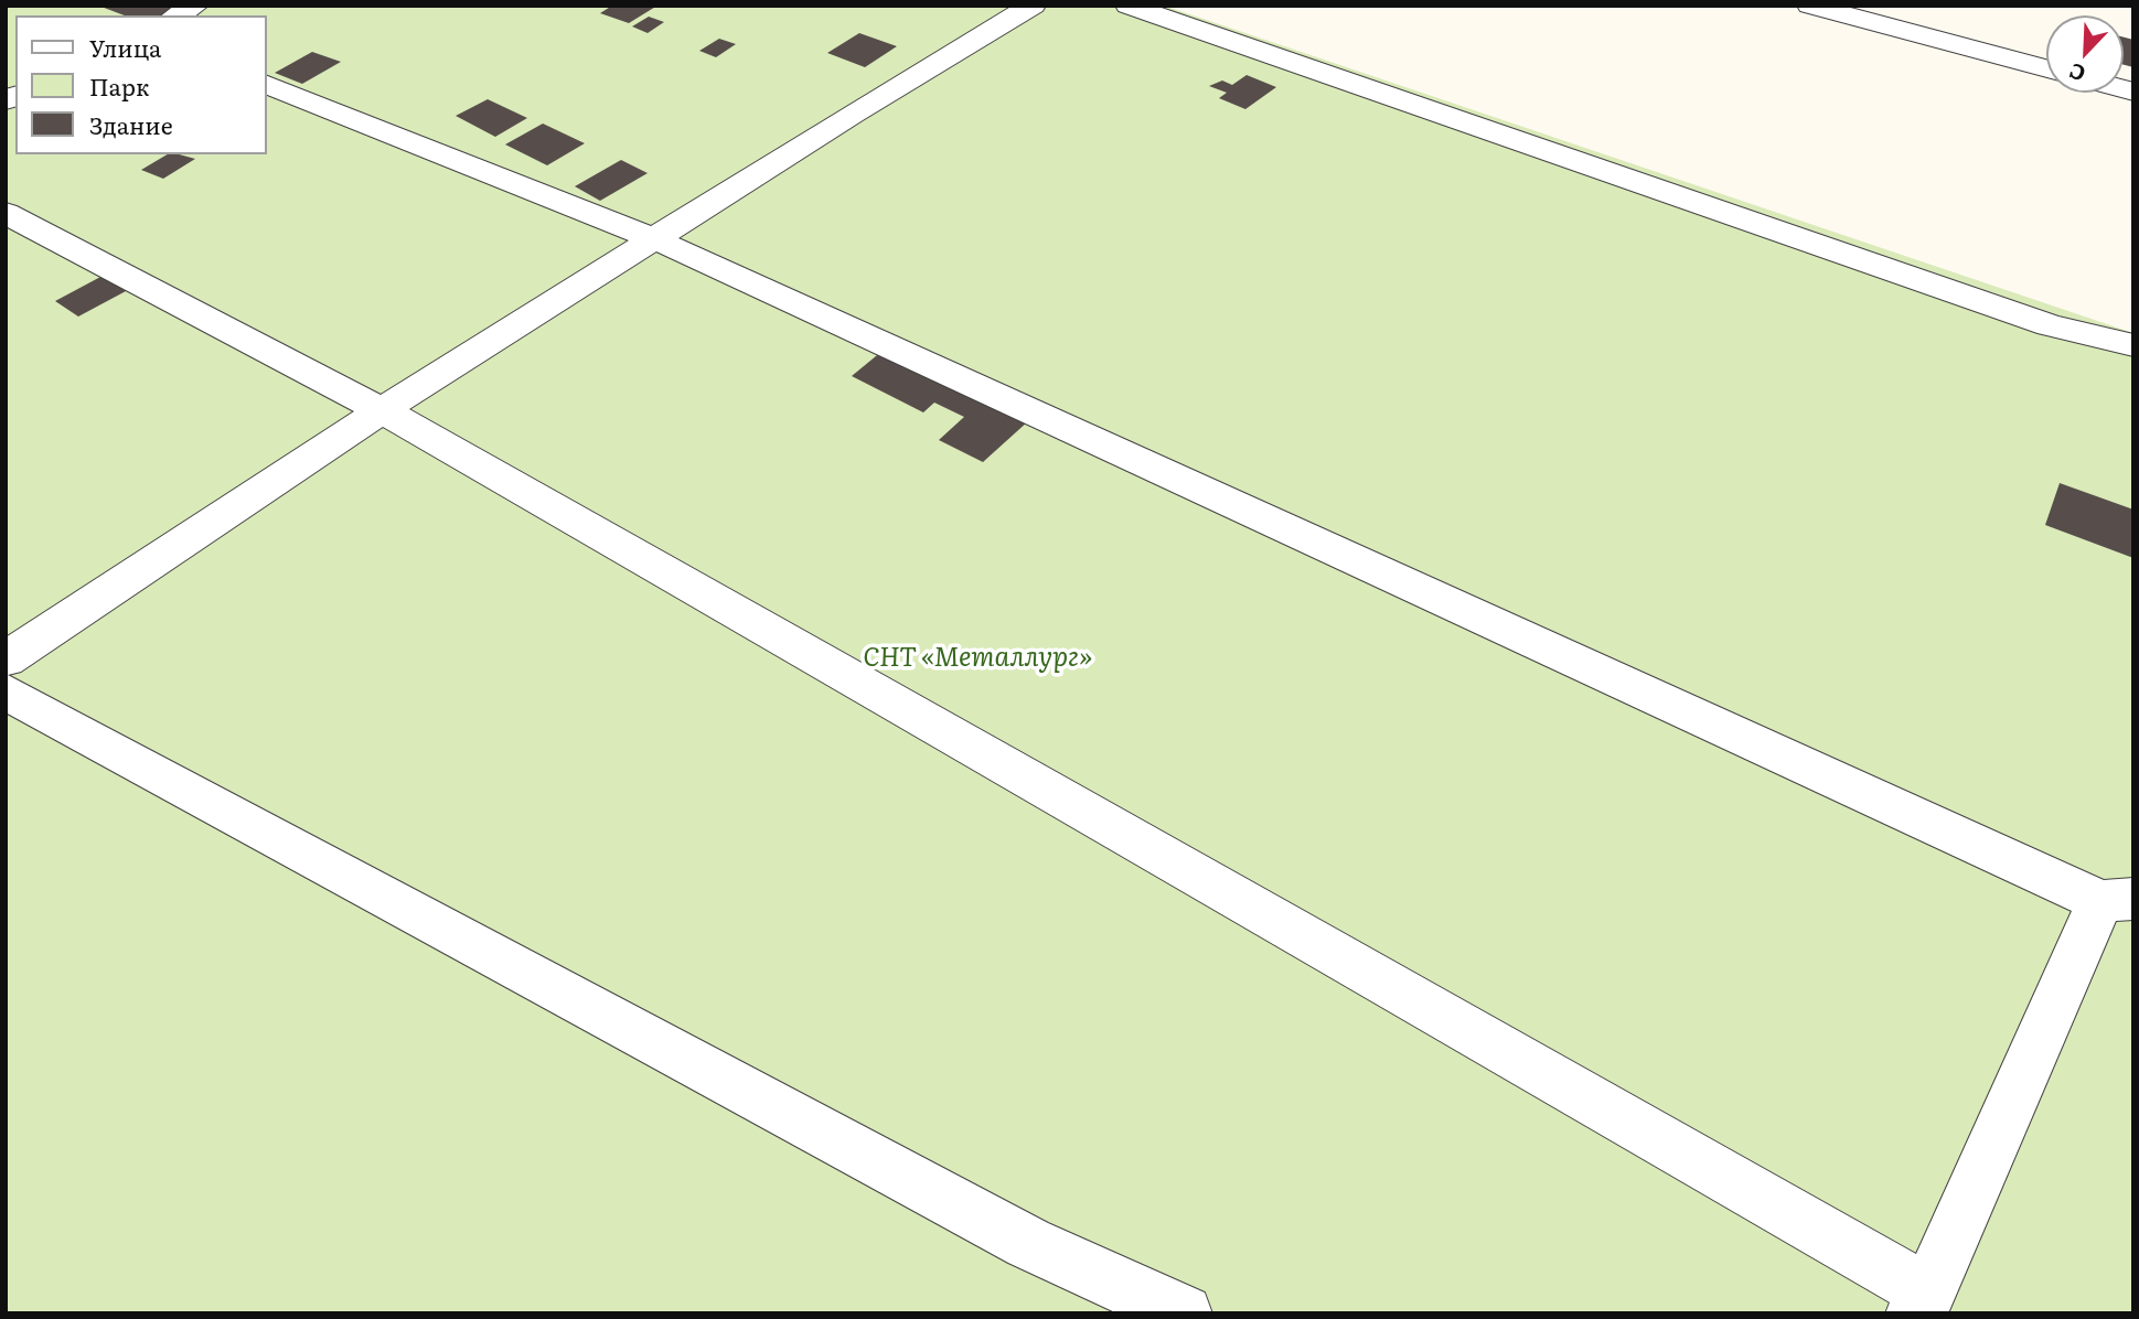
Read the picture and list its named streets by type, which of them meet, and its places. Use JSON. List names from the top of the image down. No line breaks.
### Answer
{"parks":["СНТ «Металлург»"],"legend":["Улица","Парк","Здание"],"north":"bottom left"}
